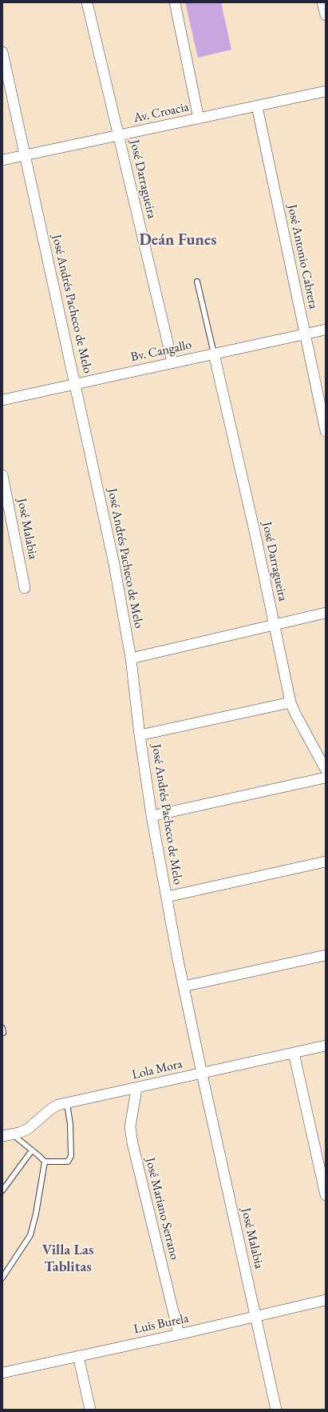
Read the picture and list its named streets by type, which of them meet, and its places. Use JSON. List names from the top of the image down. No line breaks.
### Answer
{"streets":{"street":["Av. Croacia","José Darragueira","José Antonio Cabrera","José Andrés Pacheco de Melo","Bv. Cangallo","José Malabia","Lola Mora","José Mariano Serrano","Luis Burela"]},"crossings":[["Av. Croacia","José Darragueira"],["Av. Croacia","José Antonio Cabrera"],["Av. Croacia","José Andrés Pacheco de Melo"],["José Darragueira","Bv. Cangallo"],["José Antonio Cabrera","Bv. Cangallo"],["José Andrés Pacheco de Melo","Bv. Cangallo"],["José Andrés Pacheco de Melo","José Malabia"],["José Andrés Pacheco de Melo","Lola Mora"],["José Malabia","Lola Mora"],["José Malabia","Luis Burela"],["Lola Mora","José Mariano Serrano"],["José Mariano Serrano","Luis Burela"]],"districts":["Deán Funes","Villa Las Tablitas"]}
